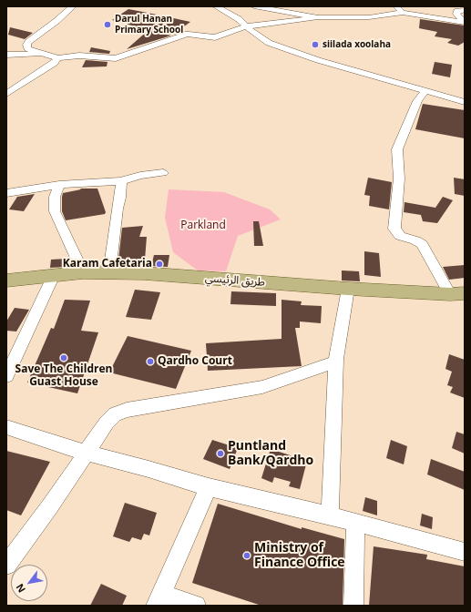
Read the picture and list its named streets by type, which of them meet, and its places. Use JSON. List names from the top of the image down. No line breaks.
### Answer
{"streets":{"main road":["طريق الرئيسي"]},"parks":["Parkland"],"places":["Darul Hanan Primary School","siilada xoolaha","Karam Cafetaria","Save The Children Guast House","Qardho Court","Puntland Bank/Qardho","Ministry of Finance Office"],"north":"bottom left"}
